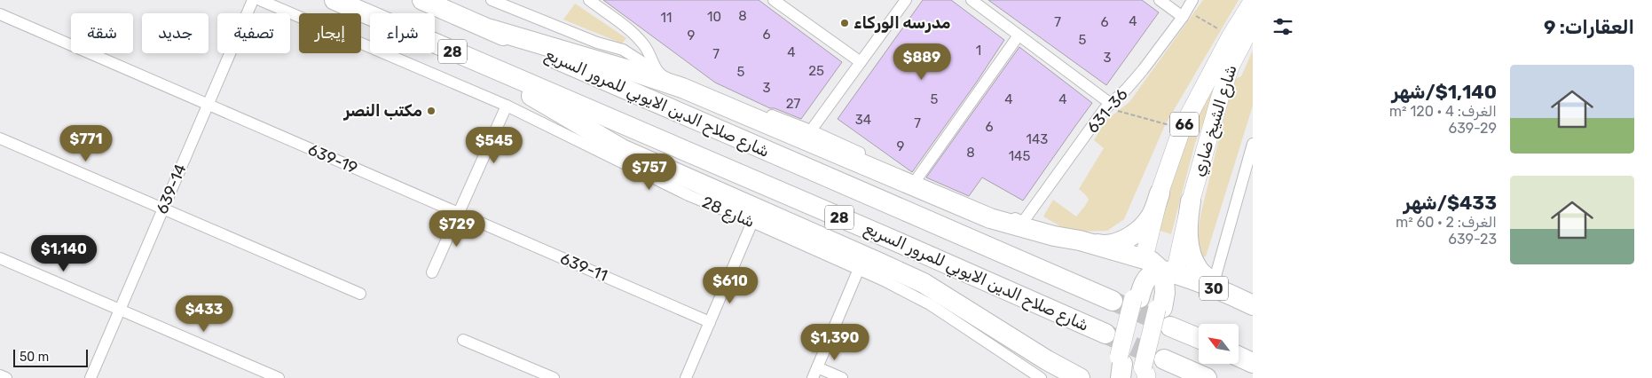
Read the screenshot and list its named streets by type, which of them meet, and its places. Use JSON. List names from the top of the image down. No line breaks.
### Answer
{"streets":{"highway":["28","شارع صلاح الدين الايوبي للمرور السريع","30"],"main road":["شارع الشيخ ضاري","66"],"street":["631-36","639-19","639-14","شارع 28","639-11"]},"crossings":[["شارع الشيخ ضاري","30"],["639-19","639-14"],["639-19","639-11"]],"places":["مدرسه الوركاء","مكتب النصر"],"house_numbers":["8","10","11","4","7","6","6","9","5","1","4","7","3","25","5","3","5","4","4","27","34","7","6","143","9","8","145"],"scale_bar":"50 m","north":"top left","page":{"heading":"العقارات: 9","chip":["شراء","إيجار","تصفية","جديد","شقة"],"price":["$889","$771","$545","$757","$729","$1,140","$610","$433","$1,390"],"list":[{"name":"$1,140/شهر","note":"الغرف: 4 · 120 m² · 639-29"},{"name":"$433/شهر","note":"الغرف: 2 · 60 m² · 639-23"}],"scale":"50 m"}}
